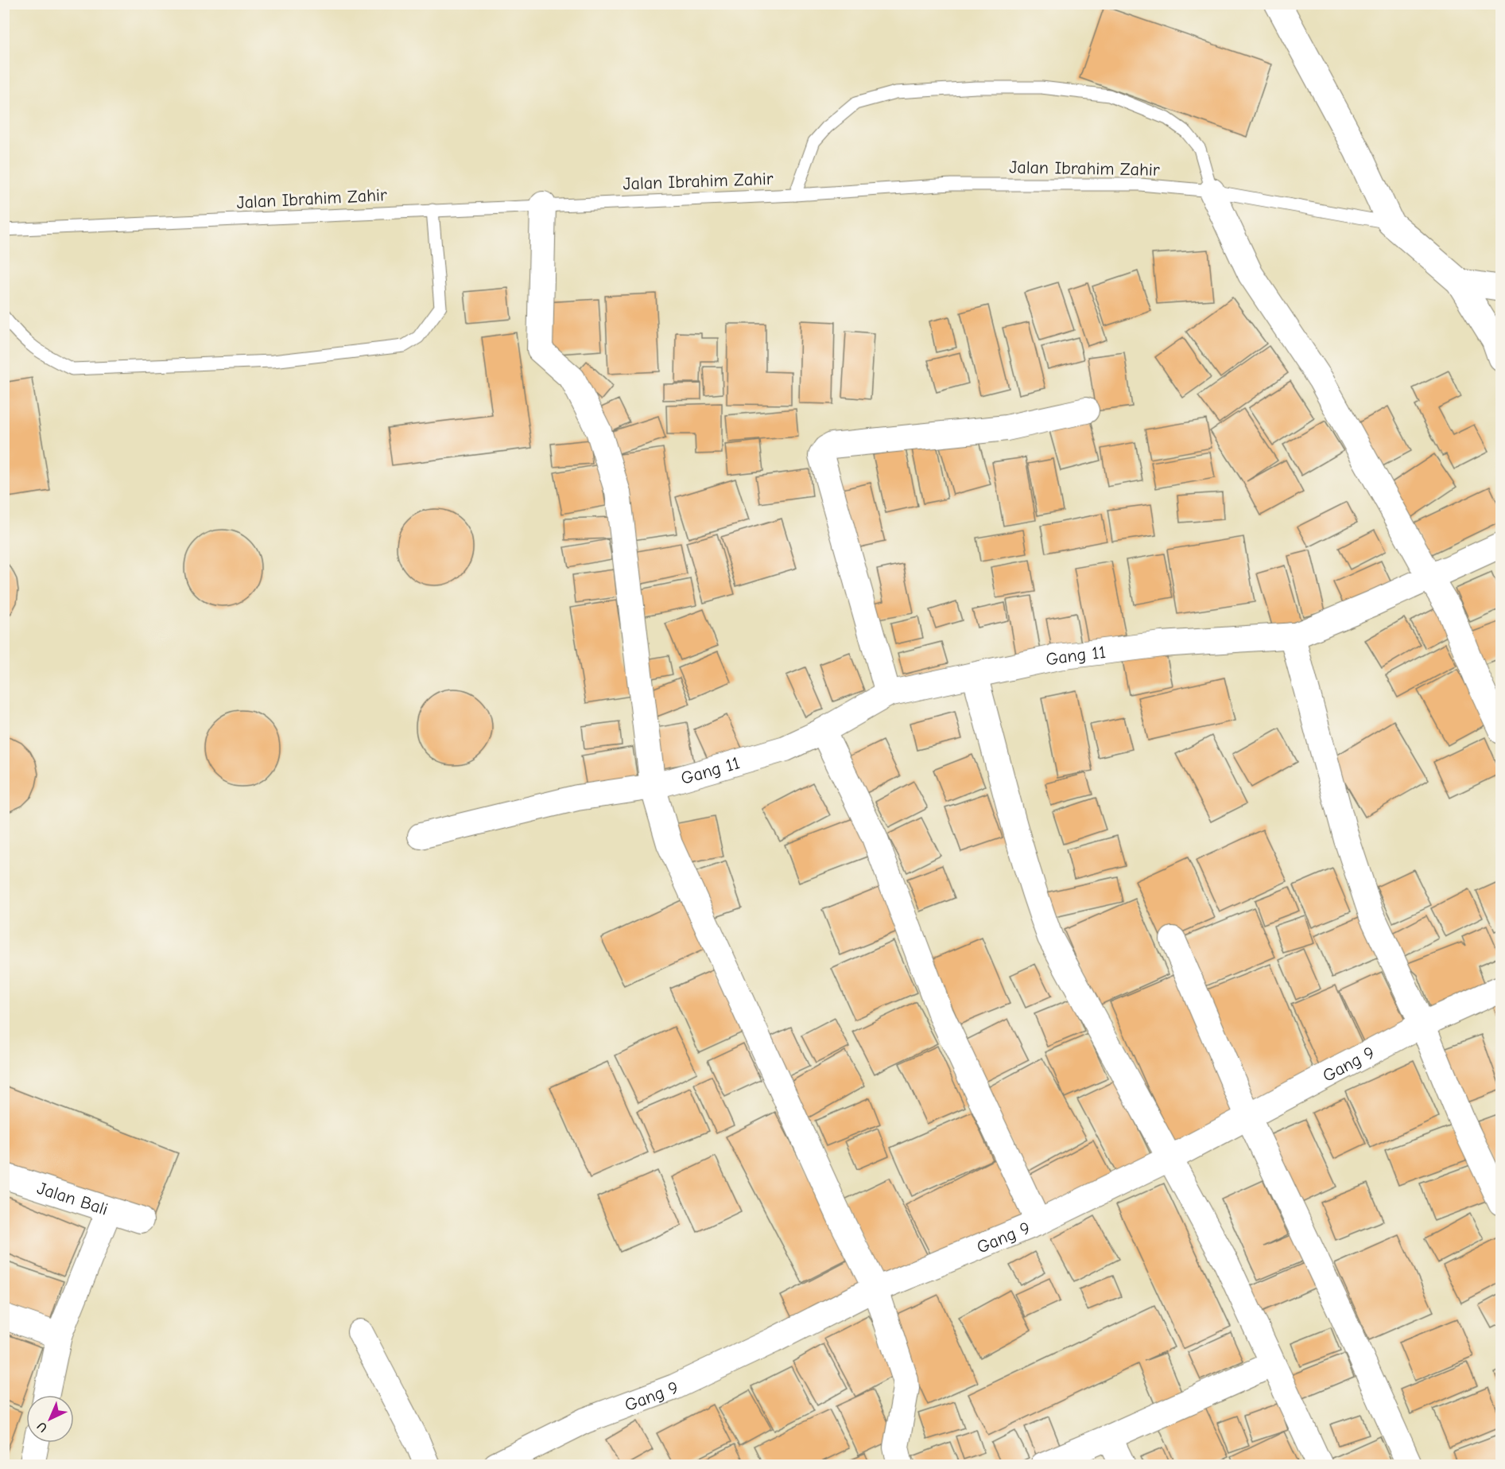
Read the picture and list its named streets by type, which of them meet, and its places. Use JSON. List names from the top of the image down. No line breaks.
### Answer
{"streets":{"street":["Gang 11","Gang 9","Jalan Bali"],"lane":["Jalan Ibrahim Zahir"]},"north":"bottom left"}
